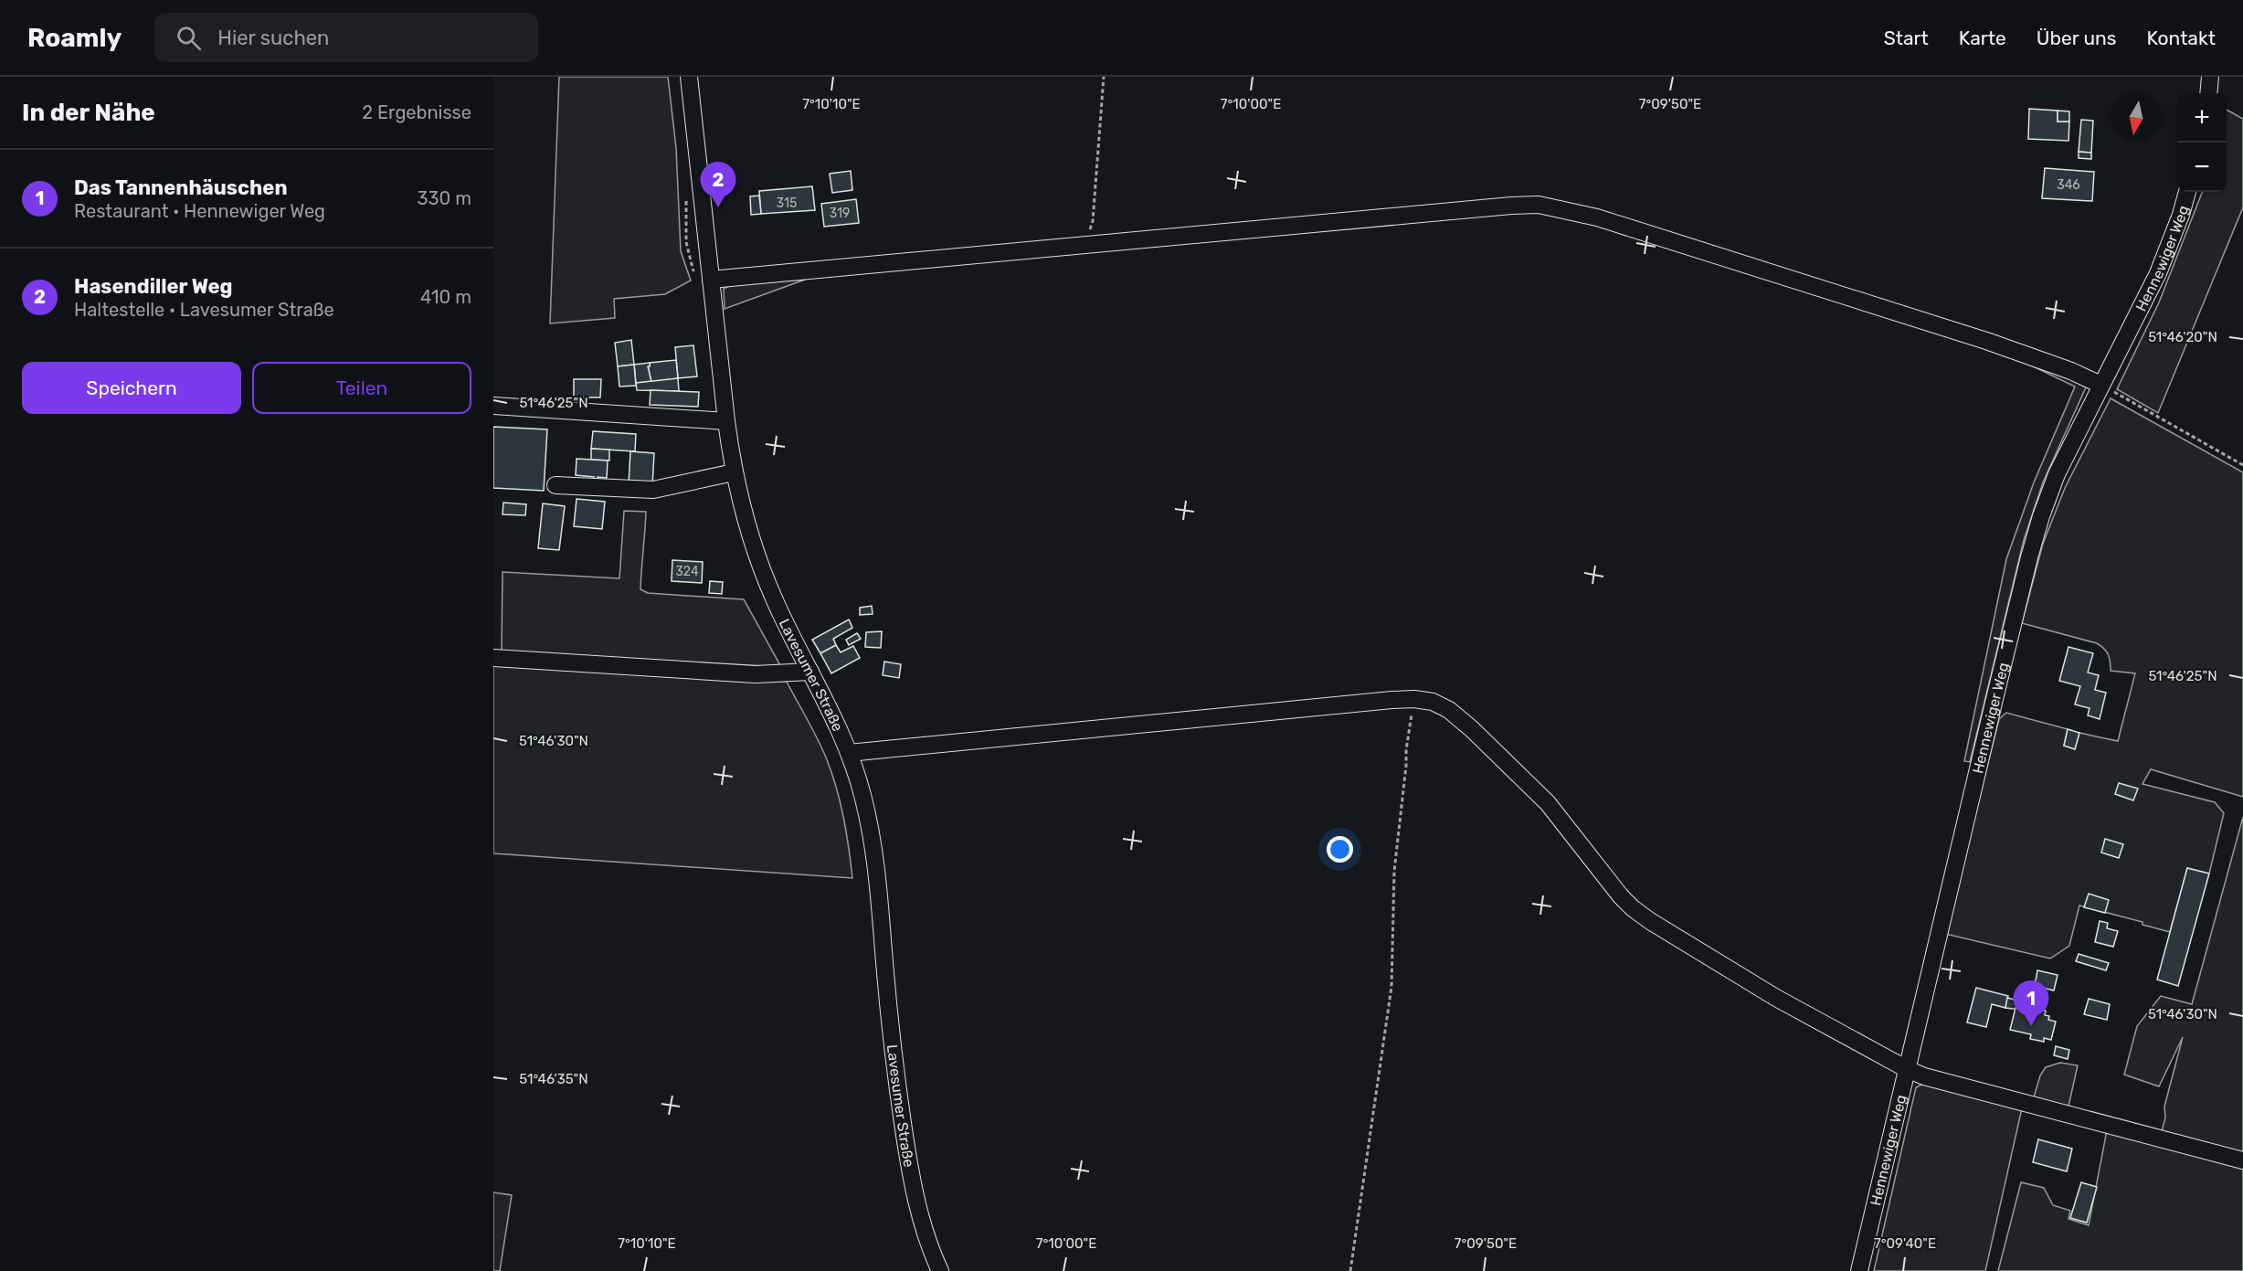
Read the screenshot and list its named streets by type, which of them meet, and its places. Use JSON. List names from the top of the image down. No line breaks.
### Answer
{"streets":{"street":["Hennewiger Weg","Lavesumer Straße"]},"house_numbers":["346","315","319","324"],"north":"bottom","page":{"header":"Roamly","search":"Hier suchen","nav":["Start","Karte","Über uns","Kontakt"],"heading":["In der Nähe","2 Ergebnisse"],"map_buttons":["+","−"],"list":[{"mark":"1","name":"Das Tannenhäuschen","note":"Restaurant · Hennewiger Weg","value":"330 m"},{"mark":"2","name":"Hasendiller Weg","note":"Haltestelle · Lavesumer Straße","value":"410 m"}],"pins":["2","1"],"buttons":["Speichern","Teilen"]},"coordinates":["7°10'10\"E","7°10'00\"E","7°09'50\"E","51°46'20\"N","51°46'25\"N","51°46'30\"N","51°46'35\"N","7°09'40\"E"]}
